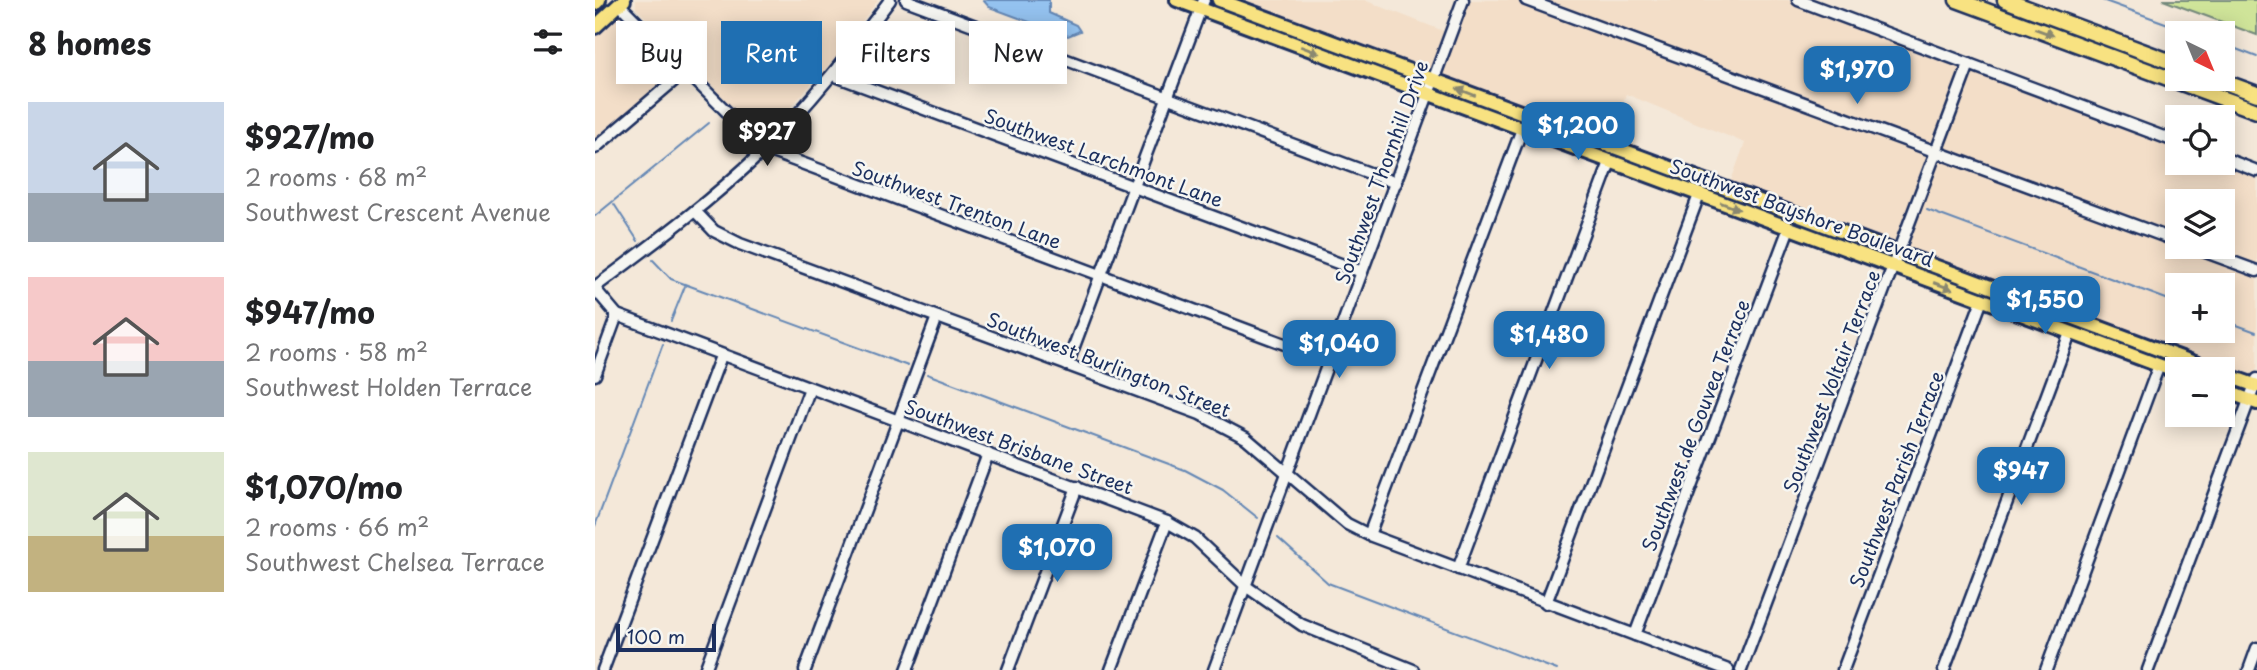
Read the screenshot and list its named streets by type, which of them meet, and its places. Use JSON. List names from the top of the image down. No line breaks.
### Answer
{"streets":{"main road":["Southwest Bayshore Boulevard"],"street":["Southwest Larchmont Lane","Southwest Thornhill Drive","Southwest Trenton Lane","Southwest Burlington Street","Southwest Voltair Terrace","Southwest de Gouvea Terrace","Southwest Brisbane Street","Southwest Parish Terrace"]},"crossings":[["Southwest Larchmont Lane","Southwest Thornhill Drive"],["Southwest Thornhill Drive","Southwest Trenton Lane"],["Southwest Thornhill Drive","Southwest Bayshore Boulevard"],["Southwest Thornhill Drive","Southwest Burlington Street"],["Southwest Thornhill Drive","Southwest Brisbane Street"],["Southwest Bayshore Boulevard","Southwest Voltair Terrace"],["Southwest Bayshore Boulevard","Southwest de Gouvea Terrace"],["Southwest Bayshore Boulevard","Southwest Parish Terrace"],["Southwest Burlington Street","Southwest de Gouvea Terrace"]],"scale_bar":"100 m","north":"bottom right","page":{"heading":"8 homes","map_buttons":["+","−"],"chip":["Buy","Rent","Filters","New"],"price":["$1,970","$1,200","$927","$1,550","$1,480","$1,040","$947","$1,070"],"list":[{"name":"$927/mo","note":"2 rooms · 68 m² · Southwest Crescent Avenue"},{"name":"$947/mo","note":"2 rooms · 58 m² · Southwest Holden Terrace"},{"name":"$1,070/mo","note":"2 rooms · 66 m² · Southwest Chelsea Terrace"}],"scale":"100 m"}}
